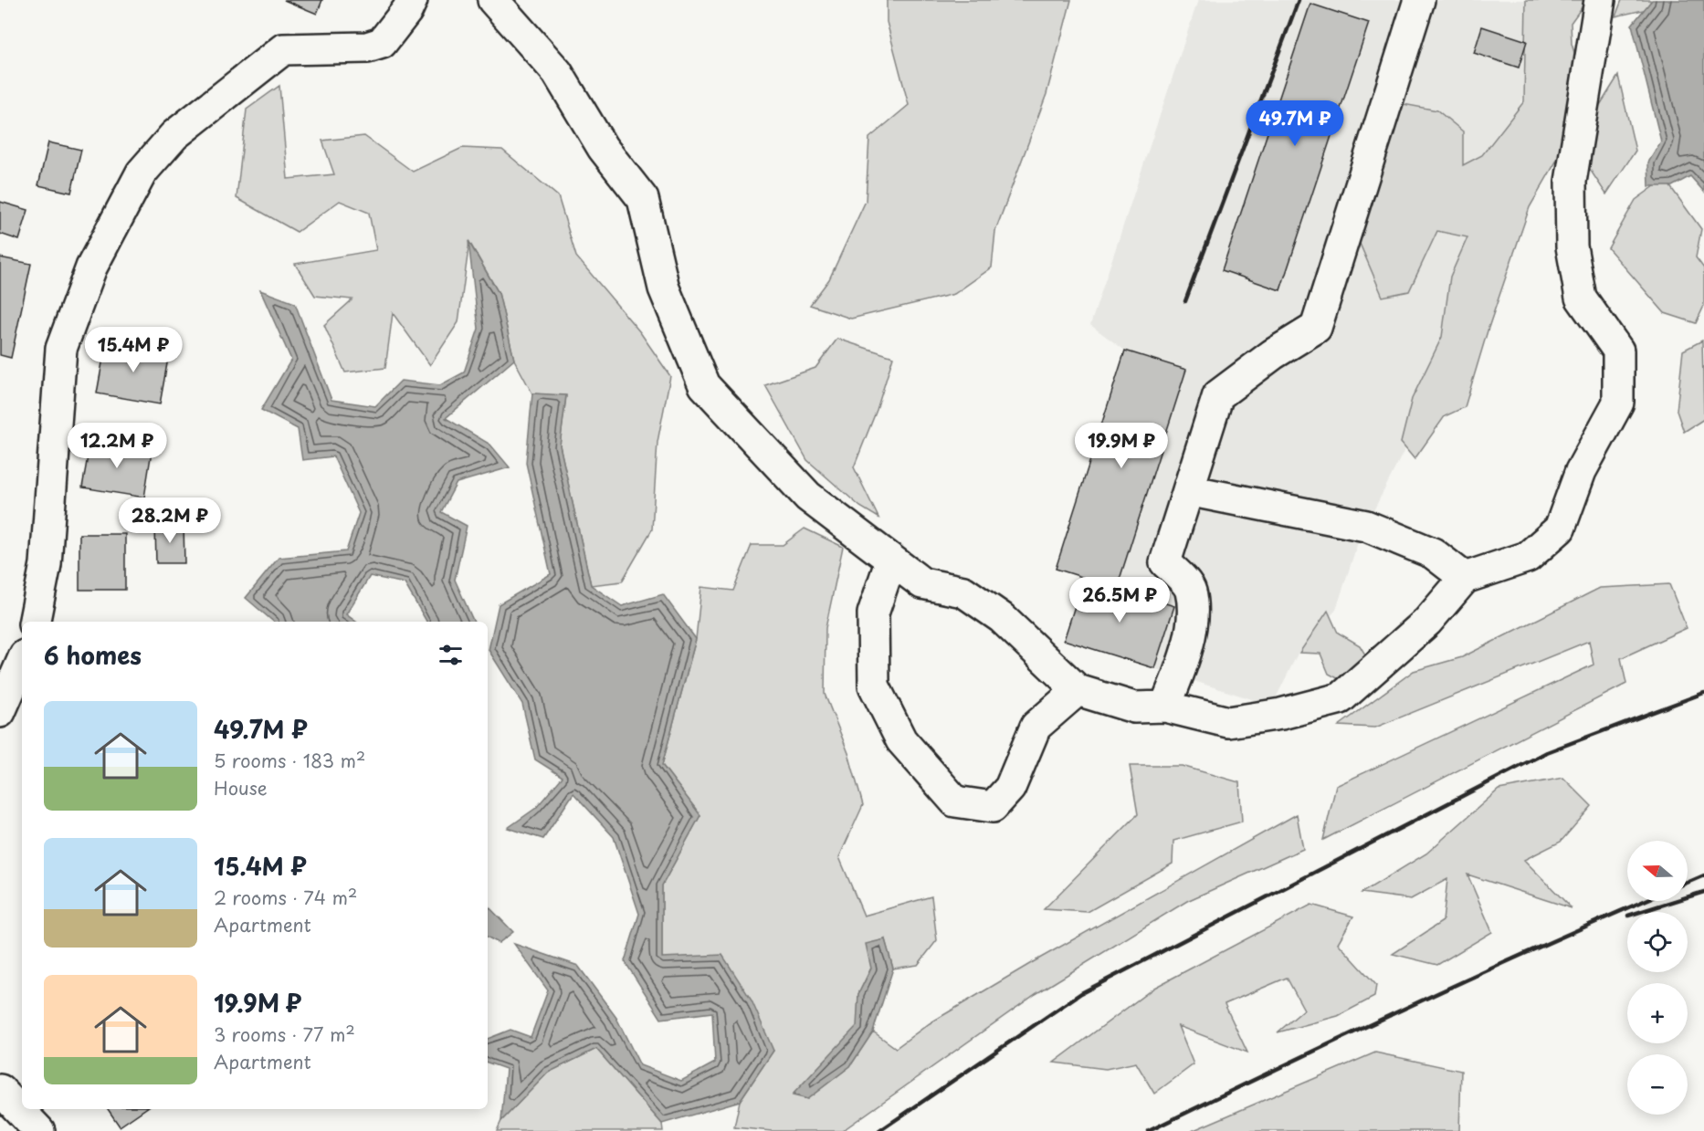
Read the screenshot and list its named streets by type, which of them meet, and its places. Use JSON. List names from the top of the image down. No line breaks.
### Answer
{"north":"left","page":{"price":["49.7M ₽","15.4M ₽","12.2M ₽","19.9M ₽","28.2M ₽","26.5M ₽"],"heading":"6 homes","list":[{"name":"49.7M ₽","note":"5 rooms · 183 m² · House"},{"name":"15.4M ₽","note":"2 rooms · 74 m² · Apartment"},{"name":"19.9M ₽","note":"3 rooms · 77 m² · Apartment"}],"map_buttons":["+","−"]}}
